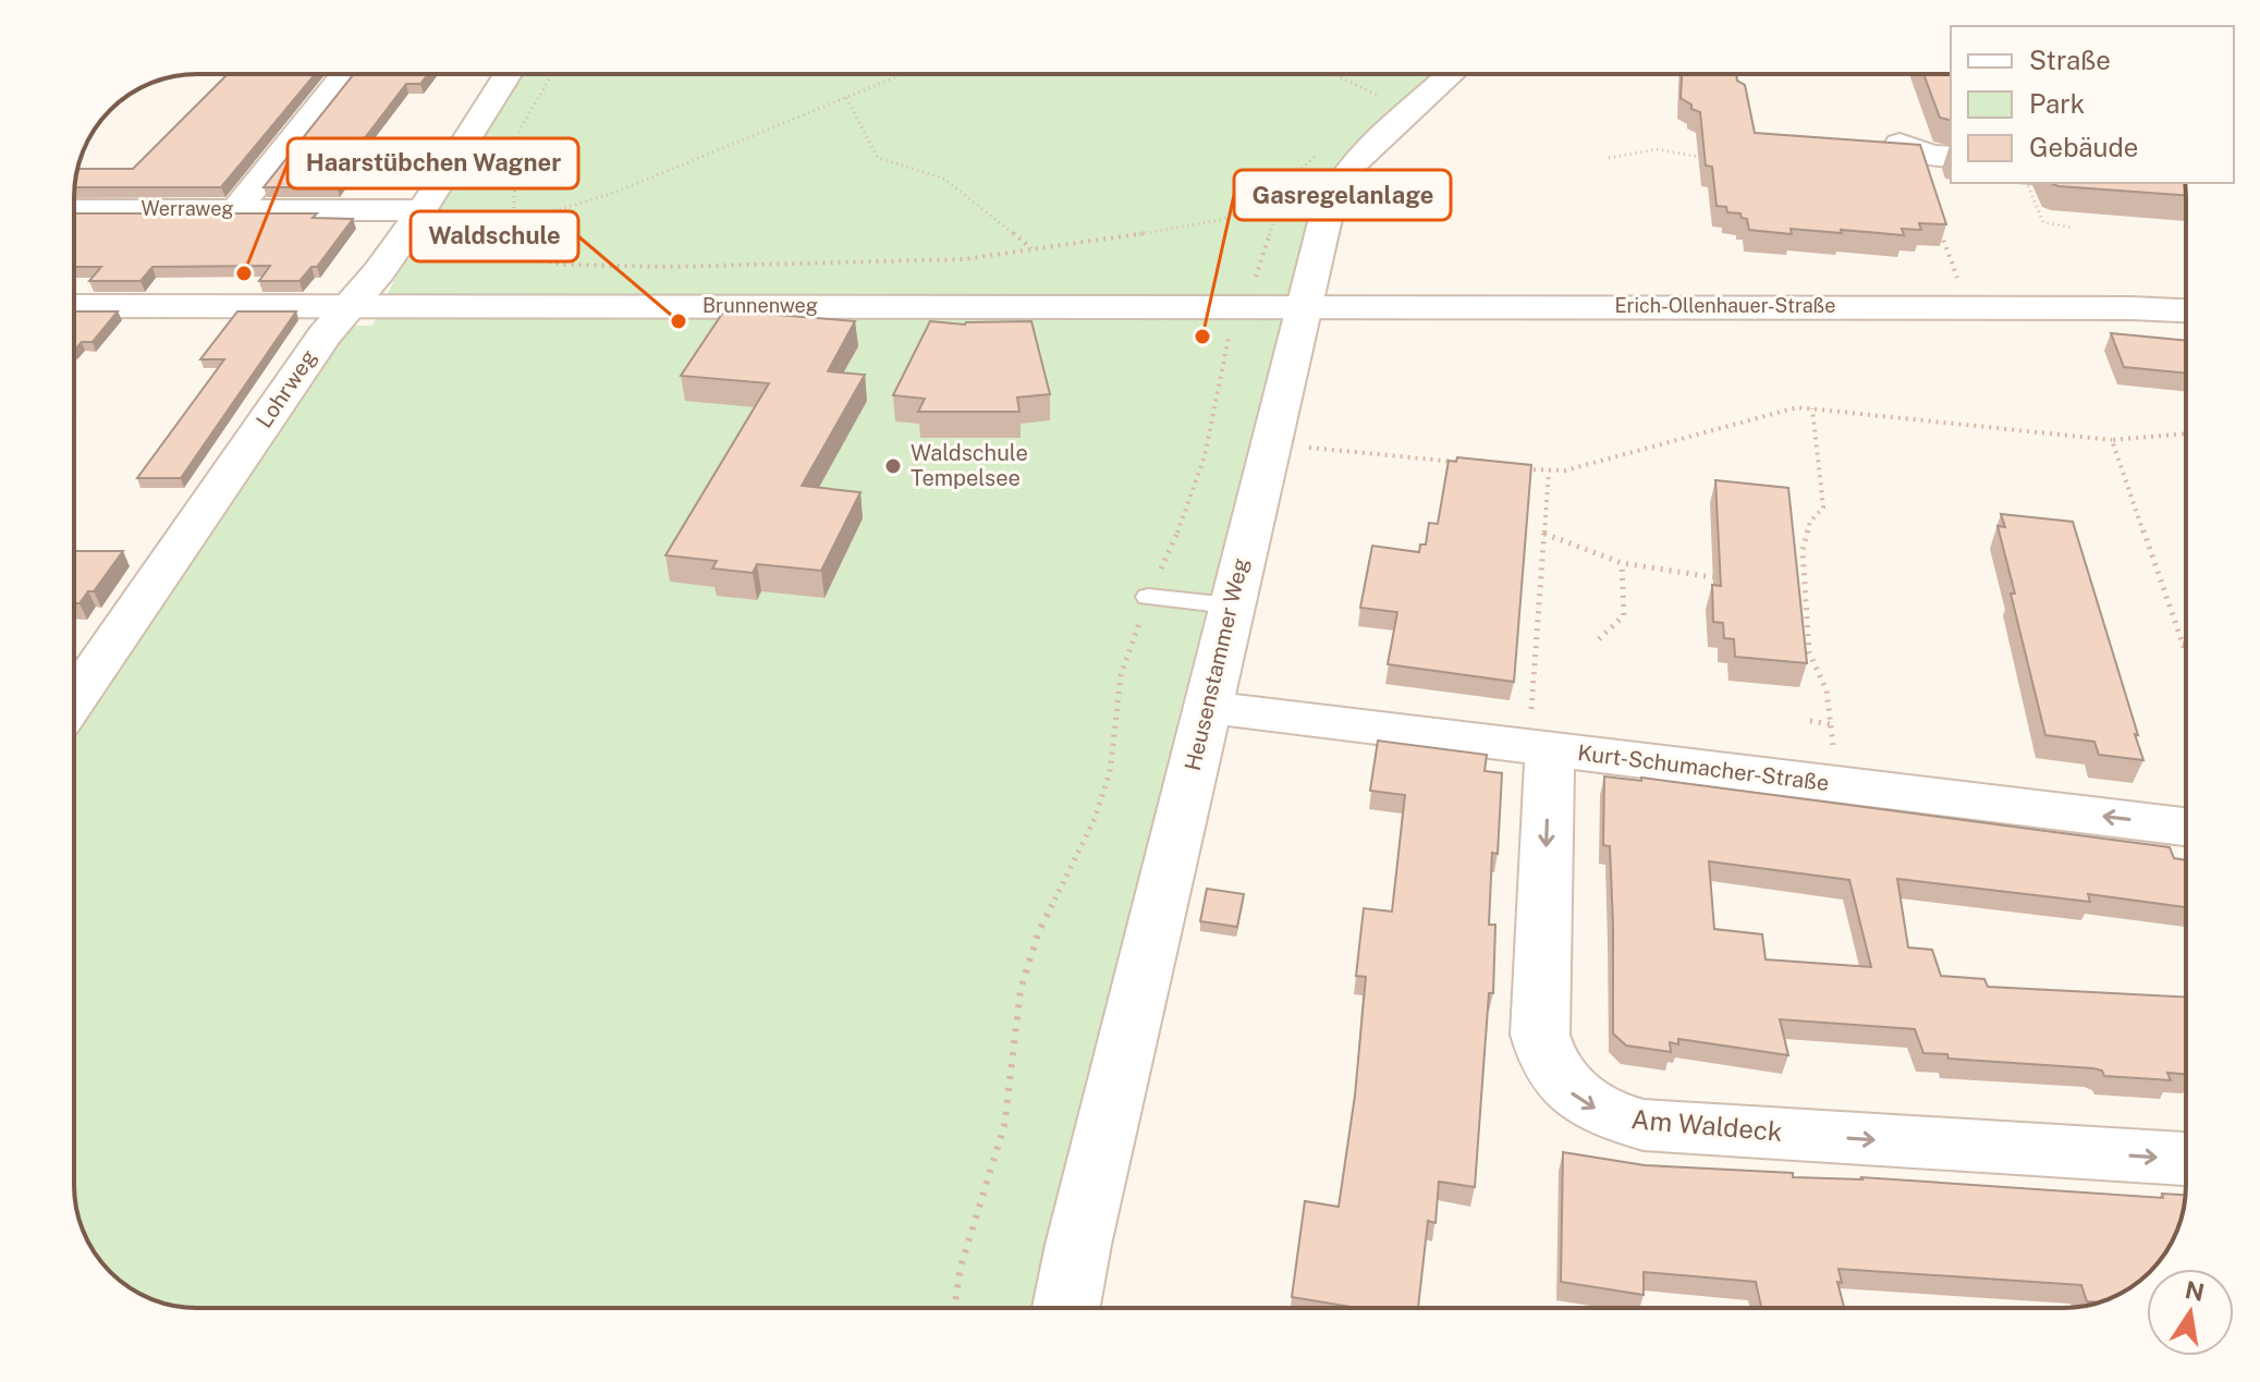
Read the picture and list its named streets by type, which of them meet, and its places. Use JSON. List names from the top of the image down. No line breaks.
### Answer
{"streets":{"street":["Werraweg","Brunnenweg","Erich-Ollenhauer-Straße","Lohrweg","Heusenstammer Weg","Kurt-Schumacher-Straße","Am Waldeck"]},"crossings":[["Werraweg","Lohrweg"],["Brunnenweg","Erich-Ollenhauer-Straße"],["Brunnenweg","Lohrweg"],["Brunnenweg","Heusenstammer Weg"],["Erich-Ollenhauer-Straße","Heusenstammer Weg"],["Heusenstammer Weg","Kurt-Schumacher-Straße"],["Kurt-Schumacher-Straße","Am Waldeck"]],"one_way":["Kurt-Schumacher-Straße"],"places":["Haarstübchen Wagner","Waldschule","Gasregelanlage","Waldschule Tempelsee"],"legend":["Straße","Park","Gebäude"],"north":"top"}
